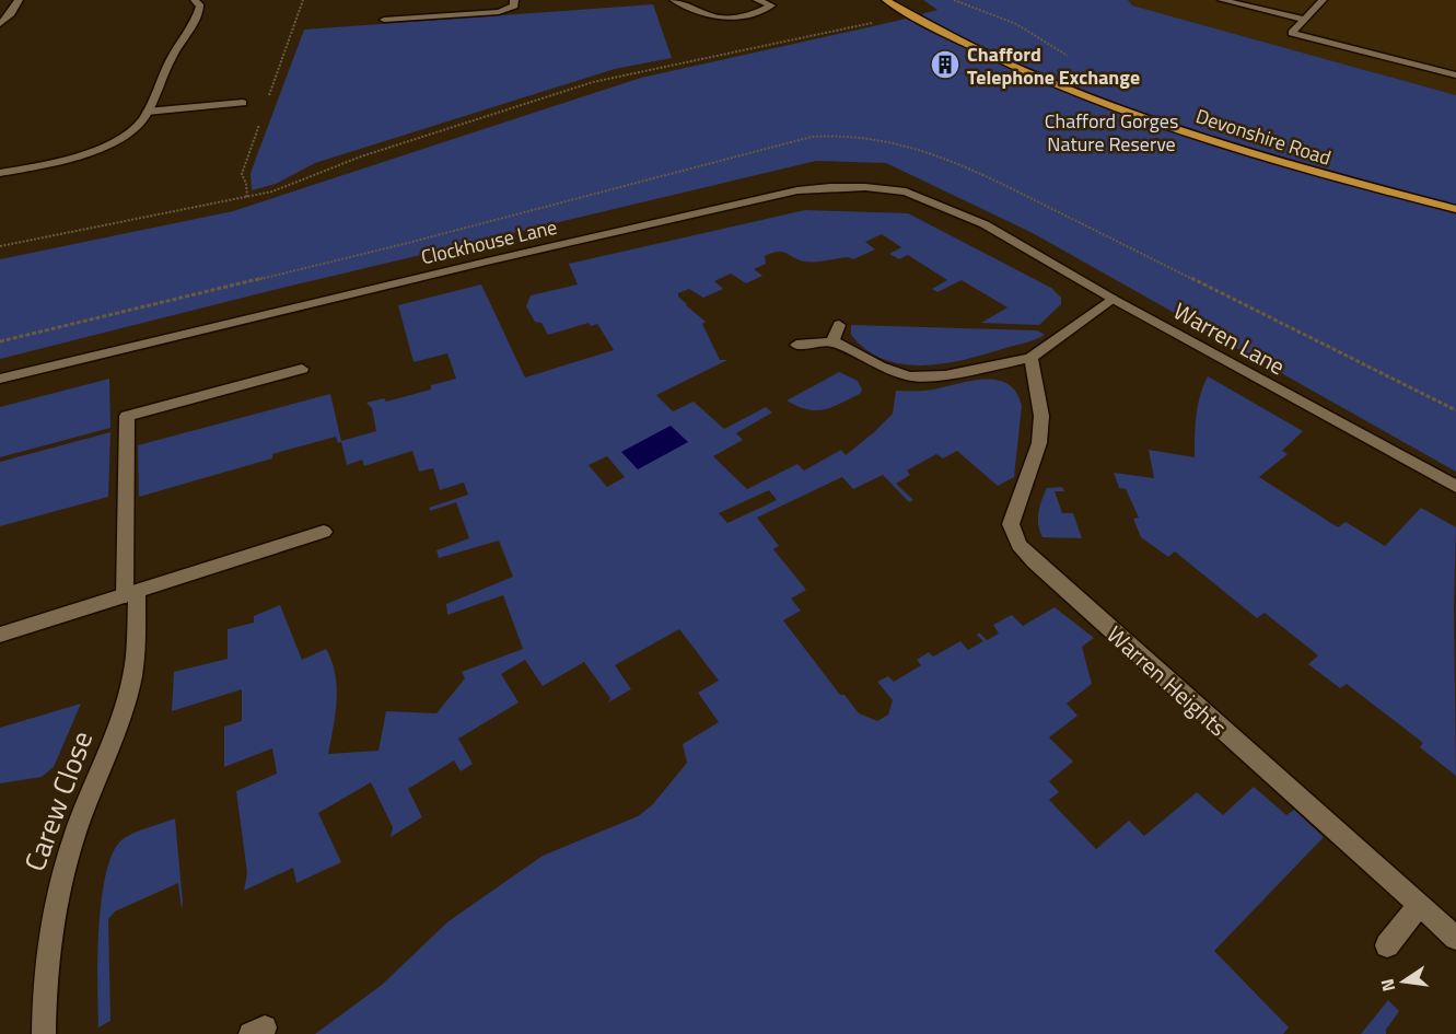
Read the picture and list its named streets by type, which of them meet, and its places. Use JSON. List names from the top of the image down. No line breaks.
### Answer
{"streets":{"main road":["Devonshire Road"],"street":["Clockhouse Lane","Warren Lane","Warren Heights","Carew Close"]},"crossings":[["Clockhouse Lane","Warren Lane"]],"parks":["Chafford Gorges Nature Reserve"],"places":{"building":["Chafford Telephone Exchange"]},"north":"left"}
